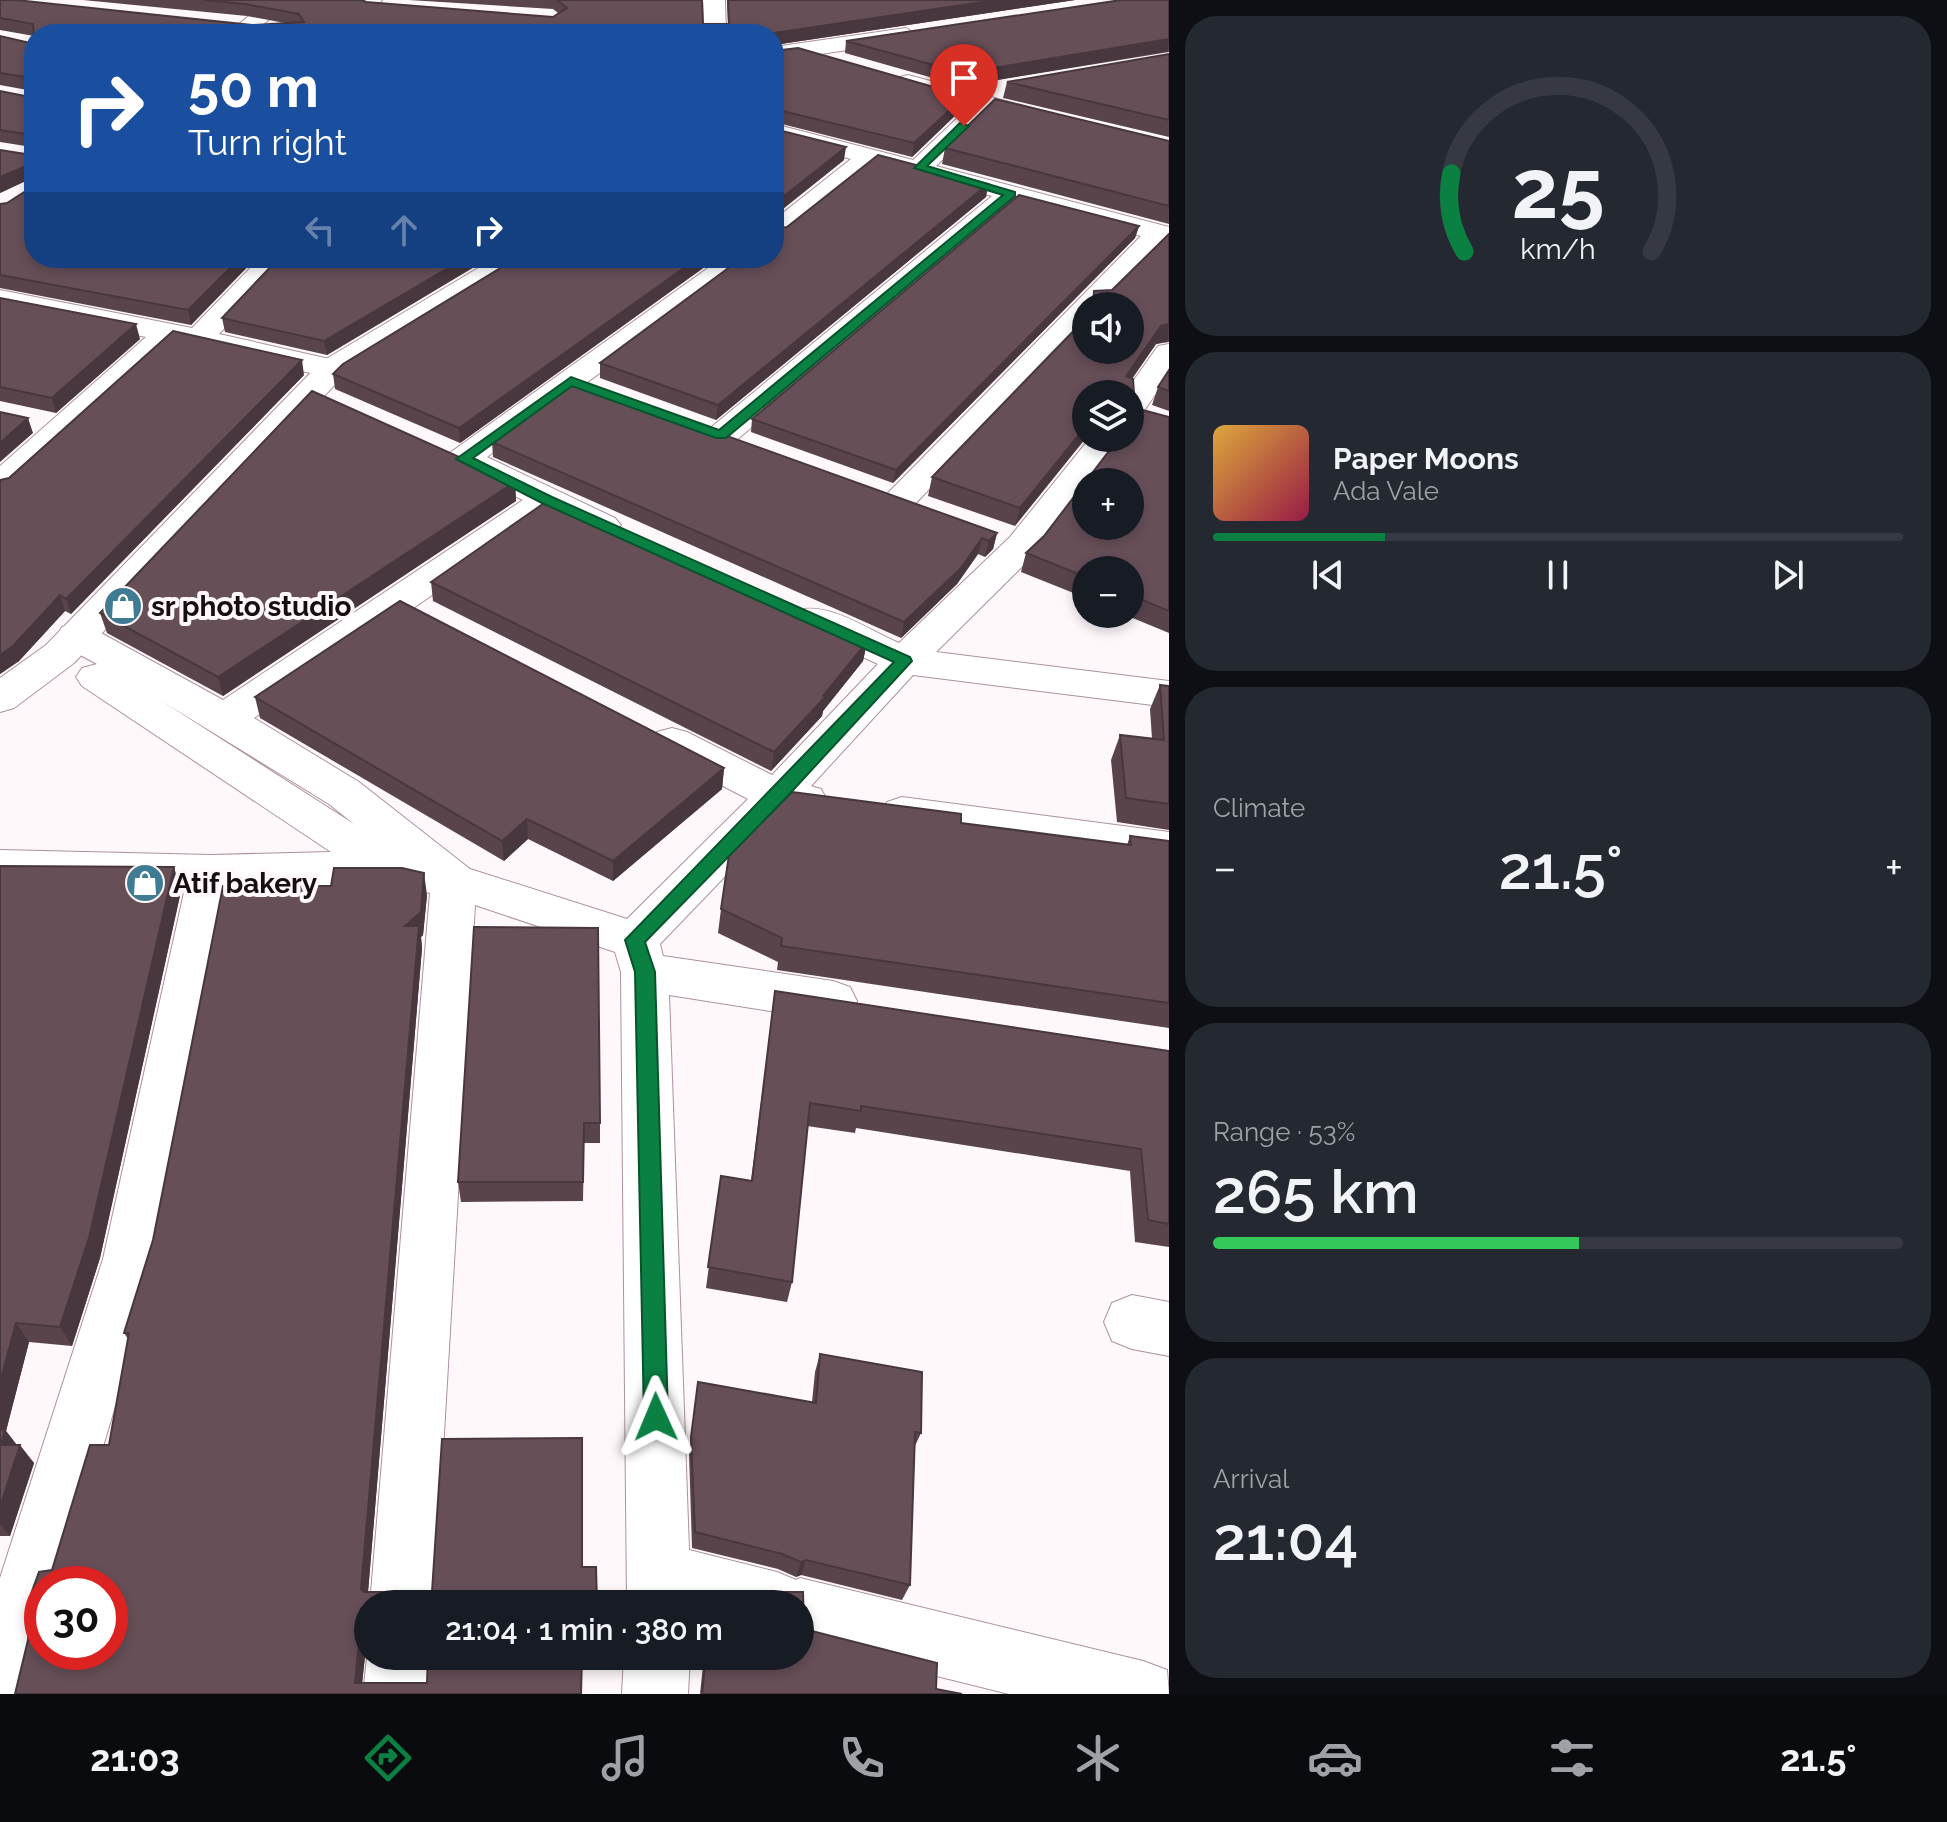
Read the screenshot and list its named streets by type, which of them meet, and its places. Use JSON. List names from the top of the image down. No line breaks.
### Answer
{"places":{"shop":["sr photo studio","Atif bakery"]},"page":{"turn":["50 m","Turn right"],"map_buttons":["+","−"],"song":["Paper Moons","Ada Vale"],"tile":["Climate",["Range · 53%","265 km"],["Arrival","21:04"]],"heat":["−","21.5°","+"],"limit":"30","trip":"21:04 · 1 min · 380 m","tabs":["21:03","21.5°"],"gauge":["25","km/h"]}}
